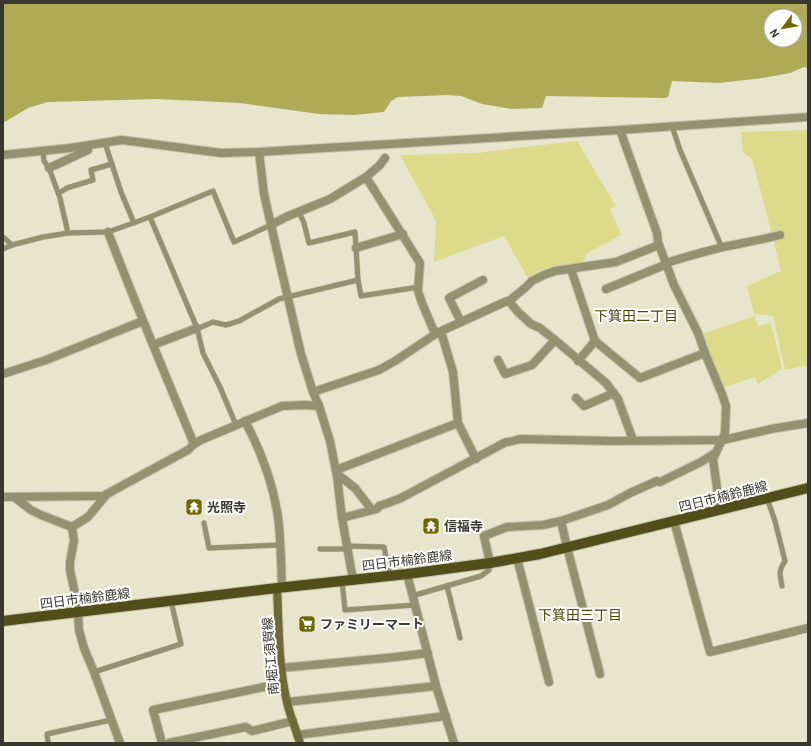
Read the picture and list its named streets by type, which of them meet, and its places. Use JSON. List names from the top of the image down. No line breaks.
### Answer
{"streets":{"main road":["四日市楠鈴鹿線","南堀江須賀線"]},"crossings":[["四日市楠鈴鹿線","南堀江須賀線"]],"districts":["下箕田二丁目","下箕田三丁目"],"places":{"temple":["光照寺","信福寺"],"supermarket":["ファミリーマート"]},"north":"bottom left"}
